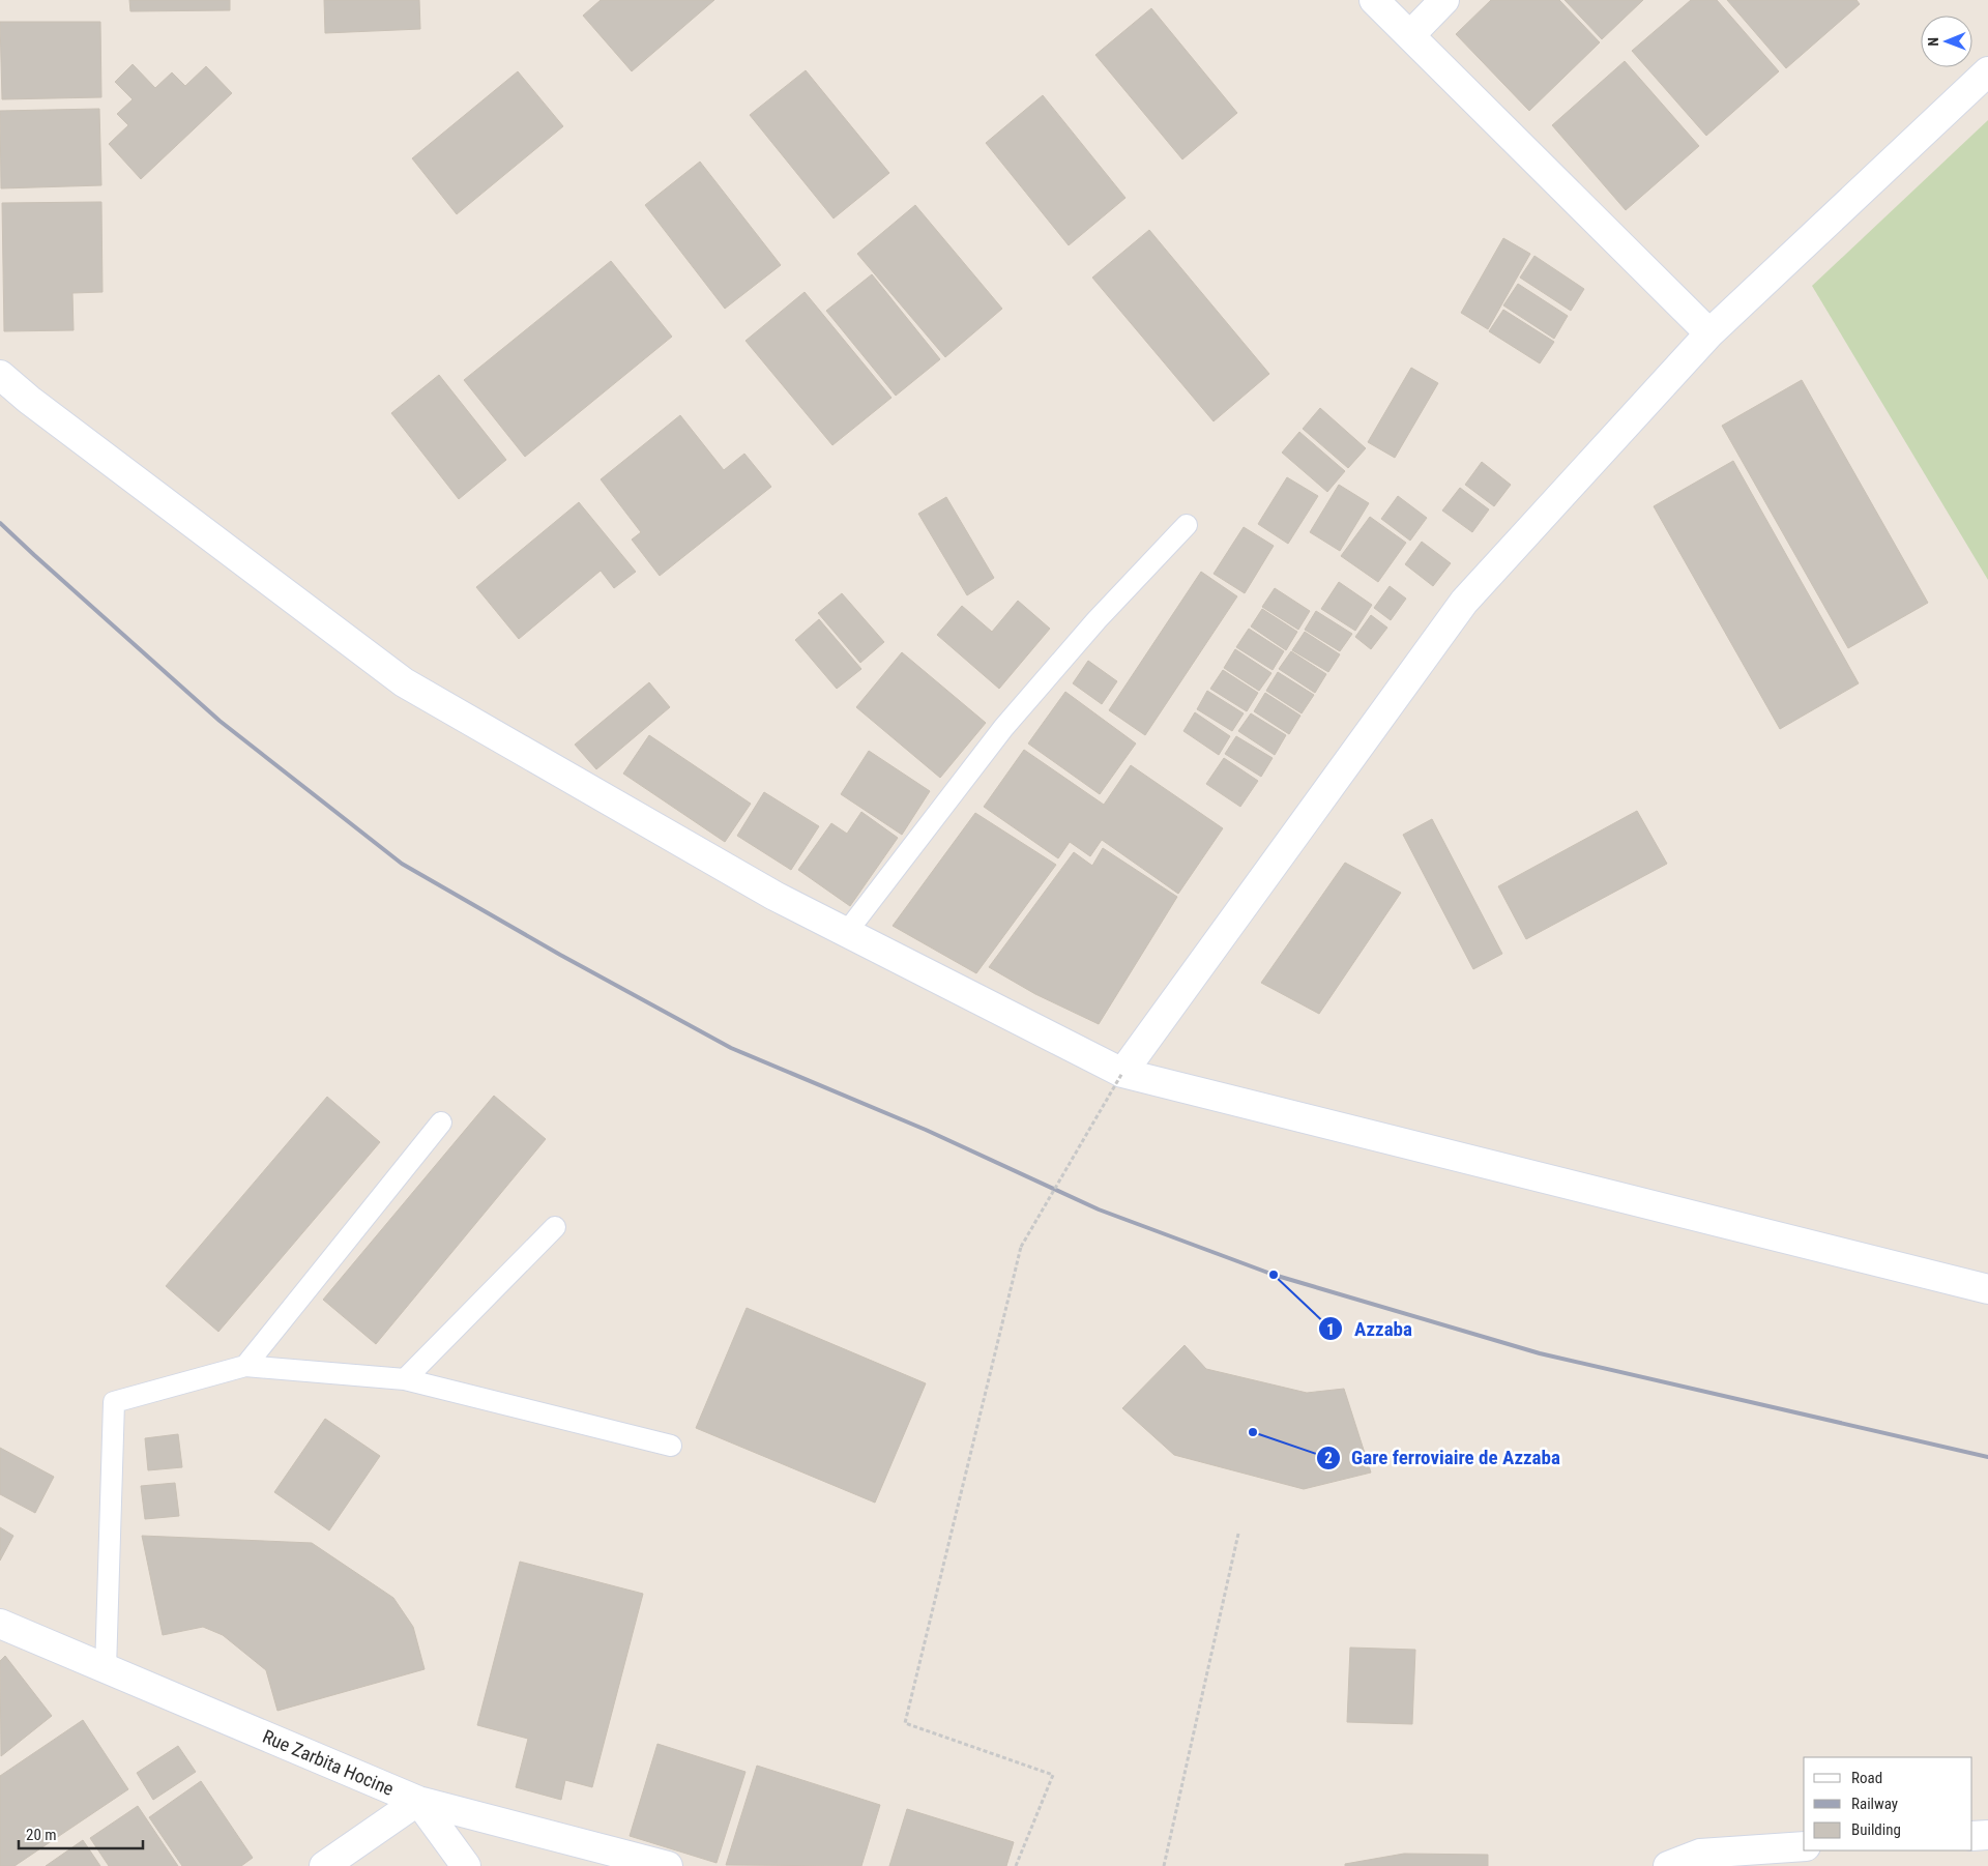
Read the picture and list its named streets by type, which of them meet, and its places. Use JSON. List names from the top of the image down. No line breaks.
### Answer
{"streets":{"street":["Rue Zarbita Hocine"]},"places":["Azzaba","Gare ferroviaire de Azzaba"],"legend":["Road","Railway","Building"],"scale_bar":"20 m","north":"left"}
